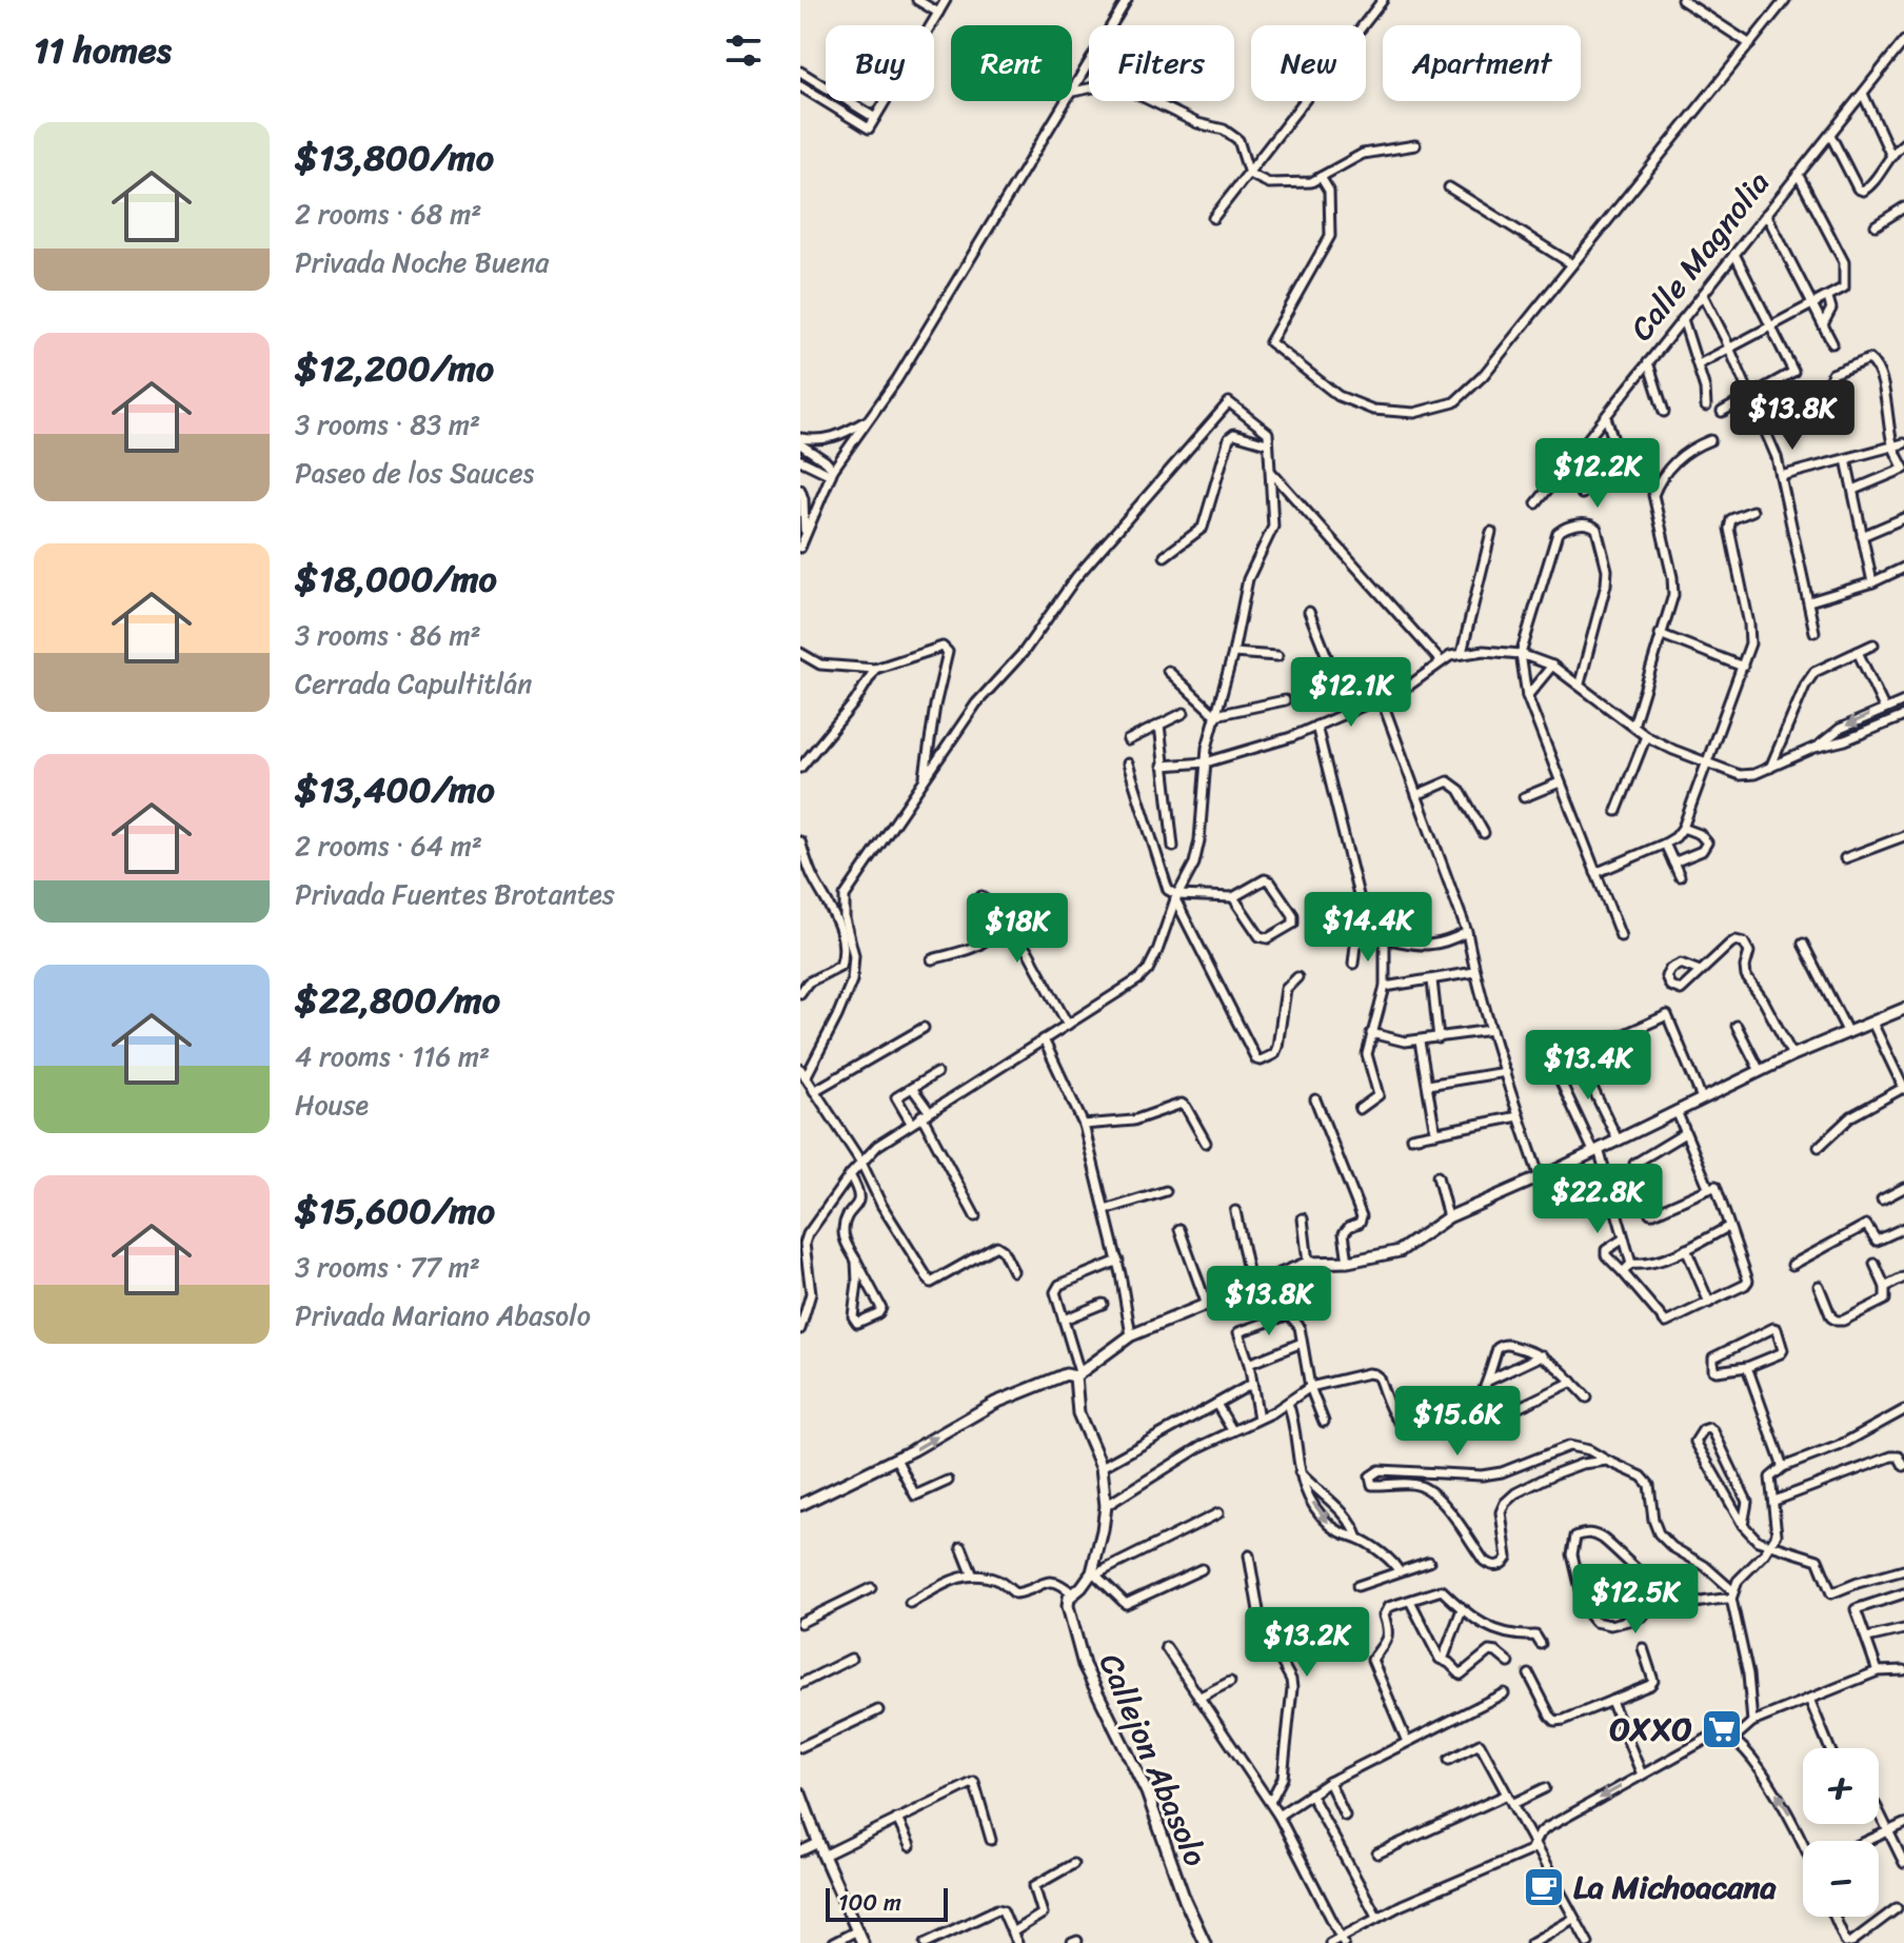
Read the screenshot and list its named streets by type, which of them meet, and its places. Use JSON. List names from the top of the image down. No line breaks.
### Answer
{"streets":{"street":["Calle Magnolia","Callejon Abasolo"]},"places":{"supermarket":["OXXO"],"cafe":["La Michoacana"]},"scale_bar":"100 m","page":{"heading":"11 homes","chip":["Buy","Rent","Filters","New","Apartment"],"list":[{"name":"$13,800/mo","note":"2 rooms · 68 m² · Privada Noche Buena"},{"name":"$12,200/mo","note":"3 rooms · 83 m² · Paseo de los Sauces"},{"name":"$18,000/mo","note":"3 rooms · 86 m² · Cerrada Capultitlán"},{"name":"$13,400/mo","note":"2 rooms · 64 m² · Privada Fuentes Brotantes"},{"name":"$22,800/mo","note":"4 rooms · 116 m² · House"},{"name":"$15,600/mo","note":"3 rooms · 77 m² · Privada Mariano Abasolo"}],"price":["$13.8K","$12.2K","$12.1K","$14.4K","$18K","$13.4K","$22.8K","$13.8K","$15.6K","$12.5K","$13.2K"],"map_buttons":["+","−"],"scale":"100 m"}}
